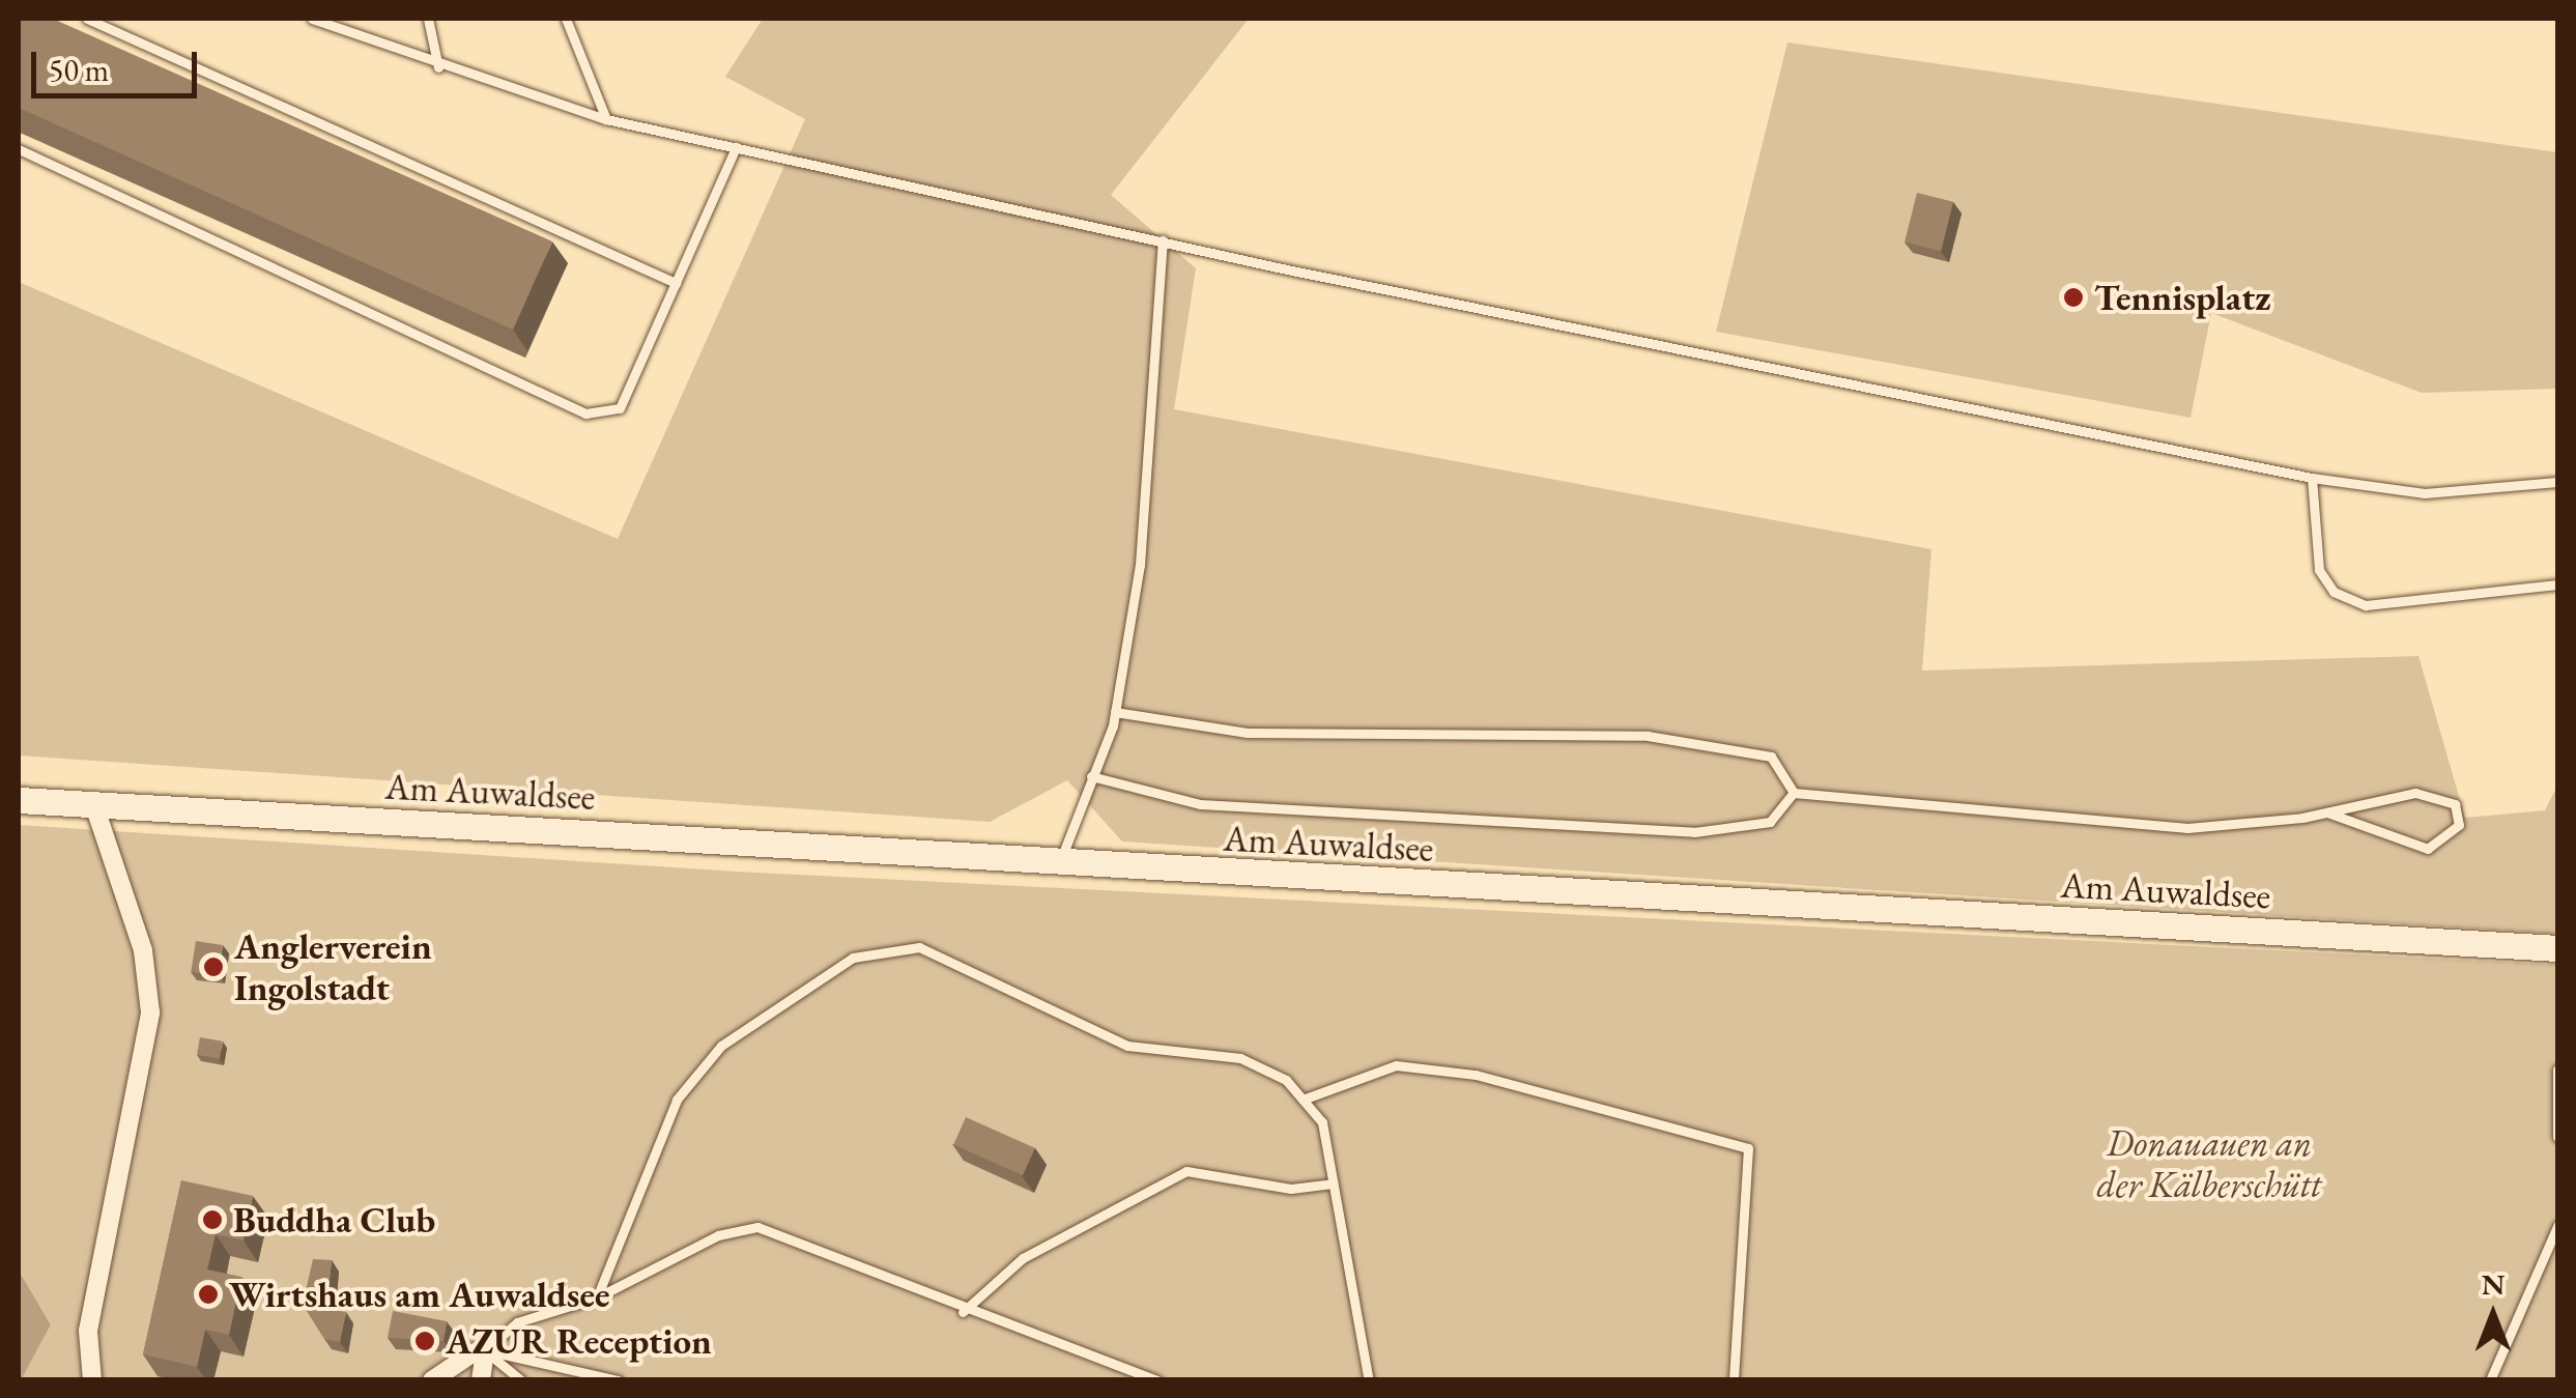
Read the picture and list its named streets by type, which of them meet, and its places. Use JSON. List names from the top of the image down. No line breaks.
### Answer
{"streets":{"street":["Am Auwaldsee"]},"parks":["Donauauen an der Kälberschütt"],"places":["Tennisplatz","Anglerverein Ingolstadt","Buddha Club","Wirtshaus am Auwaldsee","AZUR Reception"],"scale_bar":"50 m","north":"top"}
